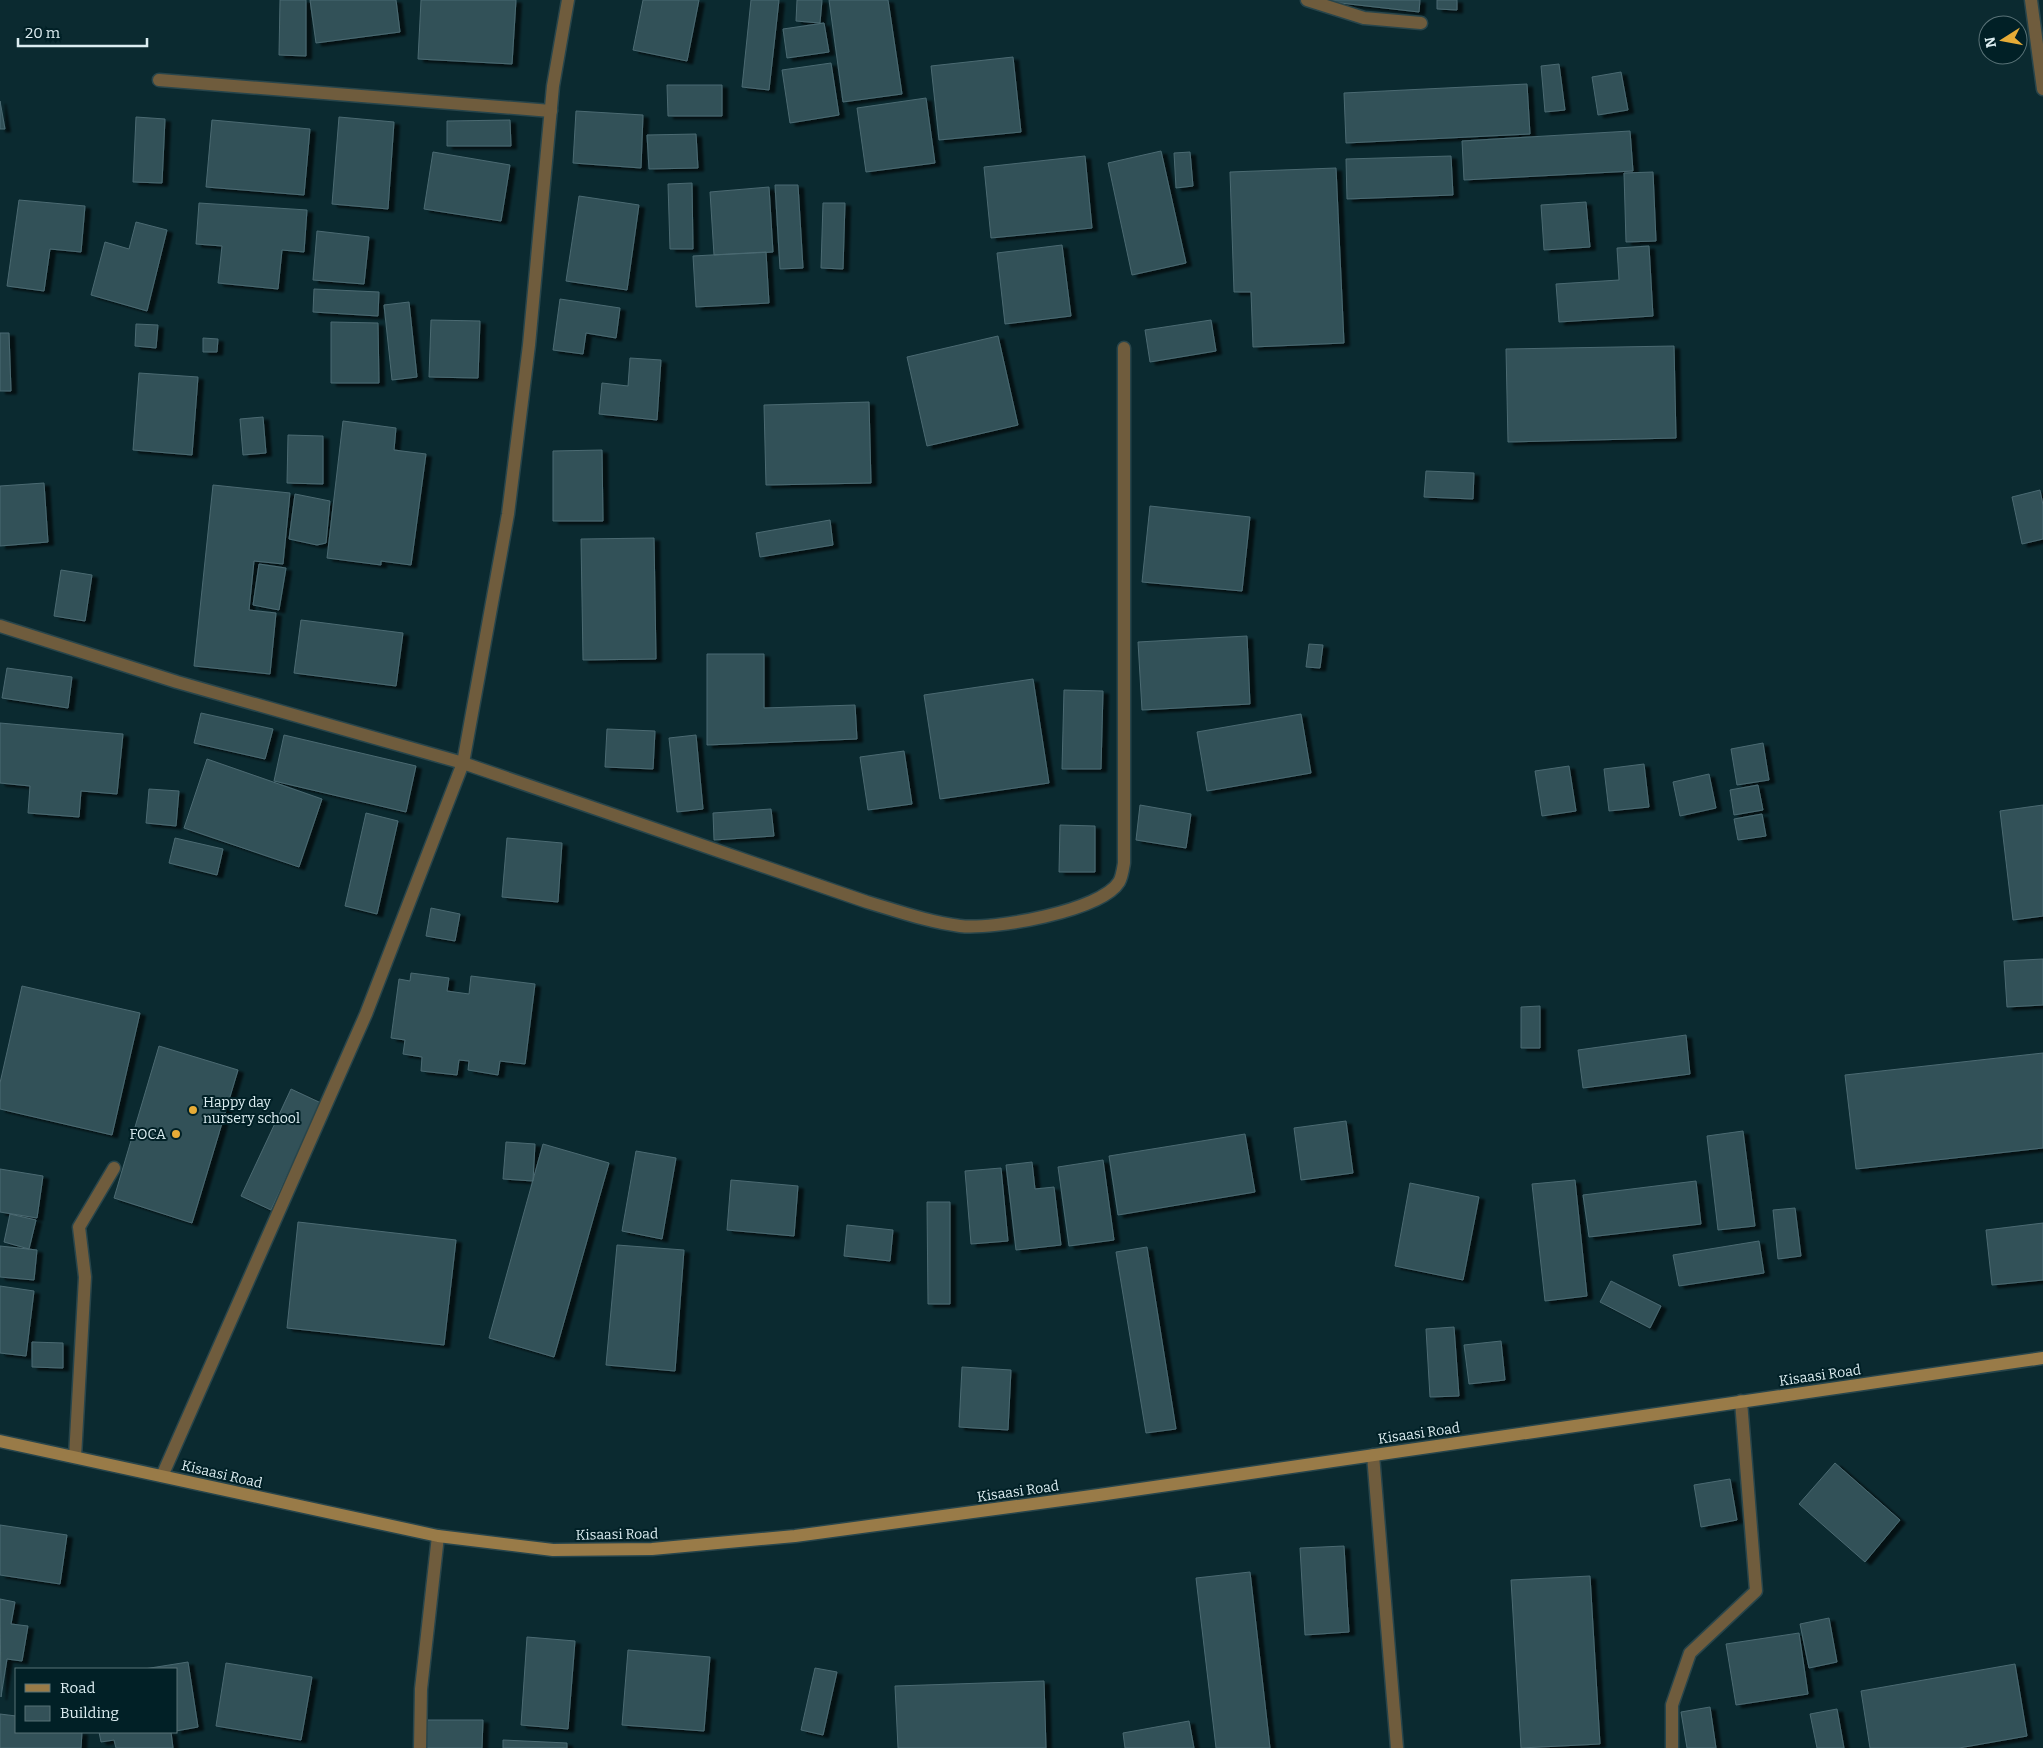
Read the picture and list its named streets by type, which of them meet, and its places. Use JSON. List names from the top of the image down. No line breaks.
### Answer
{"streets":{"main road":["Kisaasi Road"]},"places":["Happy day nursery school","FOCA"],"legend":["Road","Building"],"scale_bar":"20 m","north":"left"}
